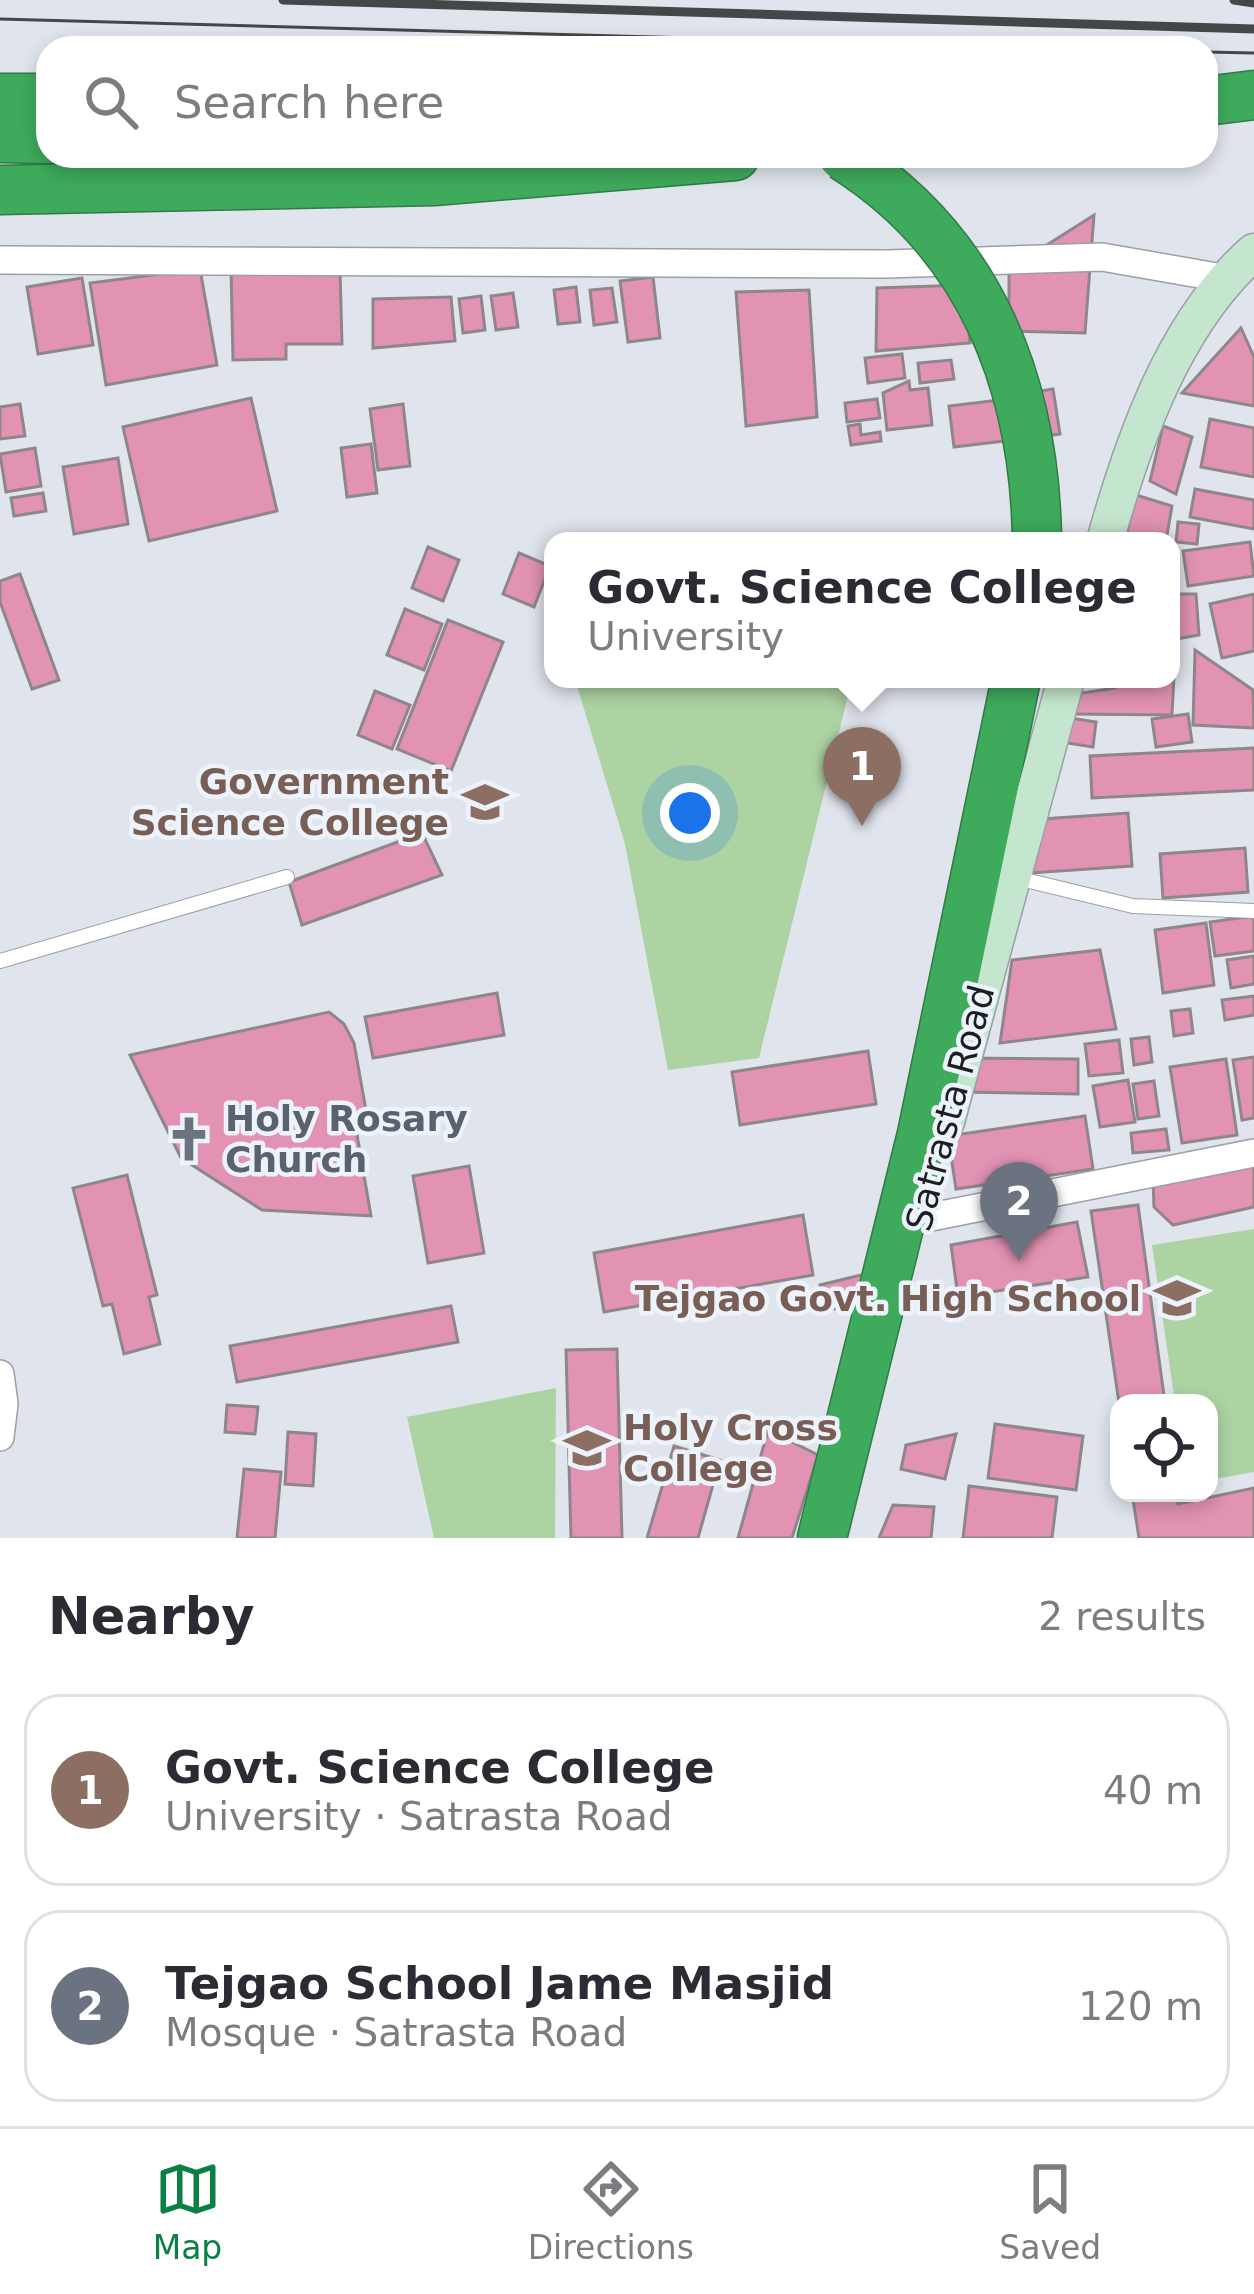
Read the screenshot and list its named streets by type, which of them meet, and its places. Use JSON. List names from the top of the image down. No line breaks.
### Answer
{"streets":{"street":["Satrasta Road"]},"places":{"school or university":["Government Science College","Tejgao Govt. High School","Holy Cross College"],"church":["Holy Rosary Church"]},"page":{"search":"Search here","popup":["Govt. Science College","University"],"pins":["1","2"],"heading":["Nearby","2 results"],"list":[{"mark":"1","name":"Govt. Science College","note":"University · Satrasta Road","value":"40 m"},{"mark":"2","name":"Tejgao School Jame Masjid","note":"Mosque · Satrasta Road","value":"120 m"}],"nav":["Map","Directions","Saved"]}}
